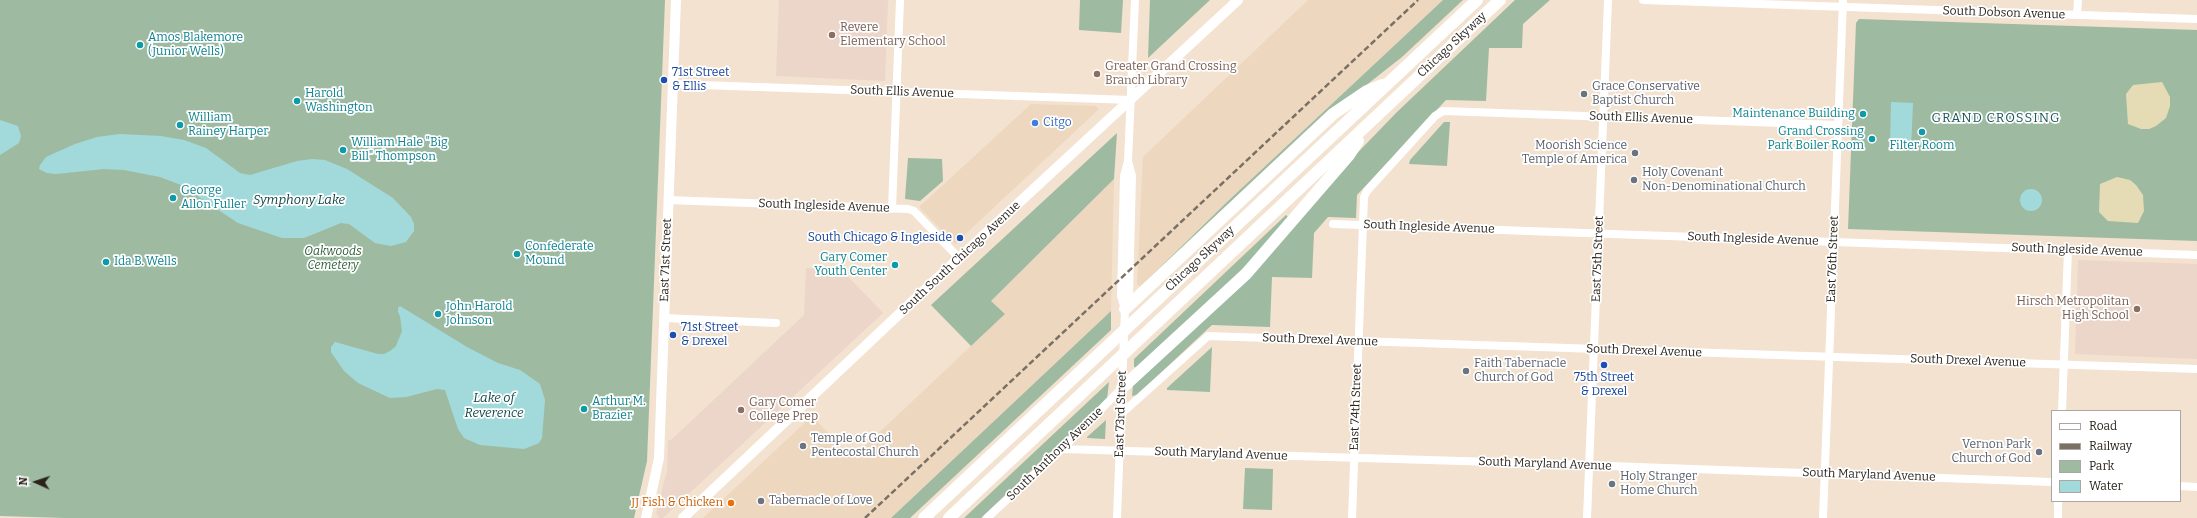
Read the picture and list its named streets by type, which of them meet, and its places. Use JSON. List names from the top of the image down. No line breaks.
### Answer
{"streets":{"highway":["Chicago Skyway"],"main road":["South South Chicago Avenue","East 71st Street"],"street":["South Dobson Avenue","South Ellis Avenue","South Ingleside Avenue","East 75th Street","East 76th Street","South Drexel Avenue","East 74th Street","East 73rd Street","South Anthony Avenue","South Maryland Avenue"]},"crossings":[["South Dobson Avenue","East 76th Street"],["South Ellis Avenue","South South Chicago Avenue"],["South Ellis Avenue","East 75th Street"],["South Ellis Avenue","East 76th Street"],["South Ellis Avenue","East 71st Street"],["South Ellis Avenue","East 74th Street"],["South Ellis Avenue","East 73rd Street"],["South Ingleside Avenue","South South Chicago Avenue"],["South Ingleside Avenue","East 75th Street"],["South Ingleside Avenue","East 76th Street"],["South Ingleside Avenue","East 71st Street"],["South Ingleside Avenue","East 74th Street"],["South South Chicago Avenue","East 73rd Street"],["East 75th Street","South Drexel Avenue"],["East 75th Street","South Maryland Avenue"],["East 76th Street","South Drexel Avenue"],["East 76th Street","South Maryland Avenue"],["South Drexel Avenue","East 74th Street"],["South Drexel Avenue","East 73rd Street"],["East 74th Street","South Maryland Avenue"],["East 73rd Street","South Anthony Avenue"],["East 73rd Street","South Maryland Avenue"],["South Anthony Avenue","South Maryland Avenue"]],"districts":["GRAND CROSSING"],"water":["Symphony Lake","Lake of Reverence"],"parks":["Oakwoods Cemetery"],"places":["Revere Elementary School","Amos Blakemore (Junior Wells)","Greater Grand Crossing Branch Library","71st Street & Ellis","Grace Conservative Baptist Church","Harold Washington","Maintenance Building","Citgo","William Rainey Harper","Filter Room","Grand Crossing Park Boiler Room","William Hale \"Big Bill\" Thompson","Moorish Science Temple of America","Holy Covenant Non-Denominational Church","George Allon Fuller","South Chicago & Ingleside","Confederate Mound","Ida B. Wells","Gary Comer Youth Center","Hirsch Metropolitan High School","John Harold Johnson","71st Street & Drexel","75th Street & Drexel","Faith Tabernacle Church of God","Arthur M. Brazier","Gary Comer College Prep","Temple of God Pentecostal Church","Vernon Park Church of God","Holy Stranger Home Church","Tabernacle of Love","JJ Fish & Chicken"],"legend":["Road","Railway","Park","Water"],"north":"left"}
